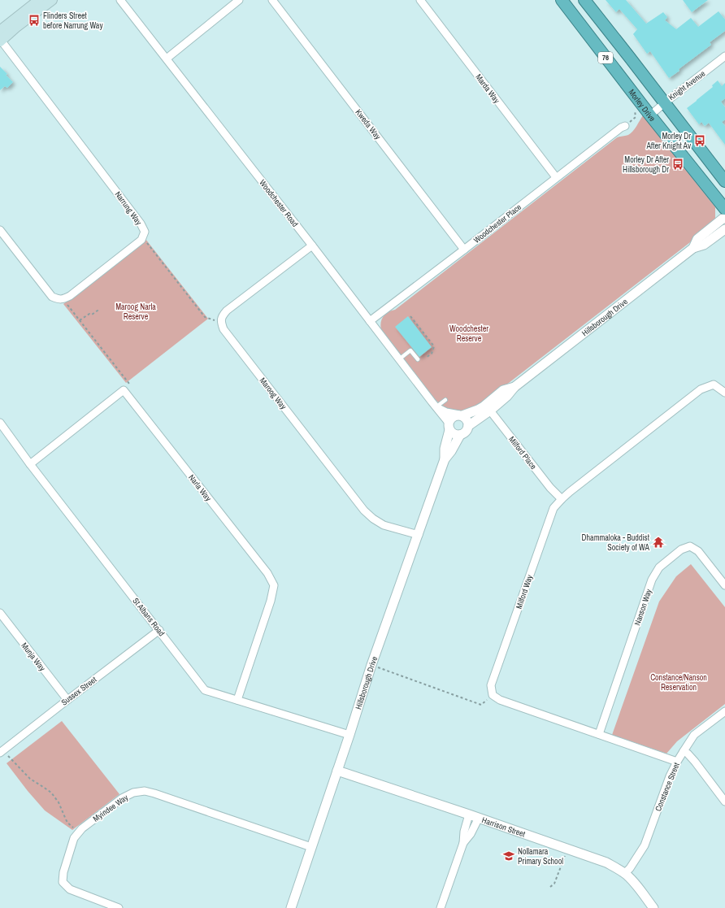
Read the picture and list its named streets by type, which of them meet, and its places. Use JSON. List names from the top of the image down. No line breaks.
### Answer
{"streets":{"highway":["76","Morley Drive"],"street":["Knight Avenue","Marda Way","Kweda Way","Woodchester Road","Narrung Way","Woodchester Place","Hillsborough Drive","Maroog Way","Milford Place","Narla Way","Milford Way","Nanson Way","St Albans Road","Munja Way","Sussex Street","Constance Street","Myindee Way","Harrison Street"]},"crossings":[["76","Knight Avenue"],["Knight Avenue","Morley Drive"],["Marda Way","Woodchester Place"],["Kweda Way","Woodchester Place"],["Woodchester Road","Woodchester Place"],["Woodchester Road","Hillsborough Drive"],["Hillsborough Drive","Maroog Way"],["Hillsborough Drive","Milford Place"],["Hillsborough Drive","St Albans Road"],["Hillsborough Drive","Myindee Way"],["Hillsborough Drive","Harrison Street"],["Milford Place","Milford Way"],["Narla Way","St Albans Road"],["St Albans Road","Sussex Street"],["Munja Way","Sussex Street"],["Constance Street","Harrison Street"]],"parks":["Maroog Narla Reserve","Woodchester Reserve","Constance/Nanson Reservation"],"places":{"bus stop":["Flinders Street before Narrung Way","Morley Dr After Knight Av","Morley Dr After Hillsborough Dr"],"temple":["Dhammaloka - Buddist Society of WA"],"school or university":["Nollamara Primary School"]}}
